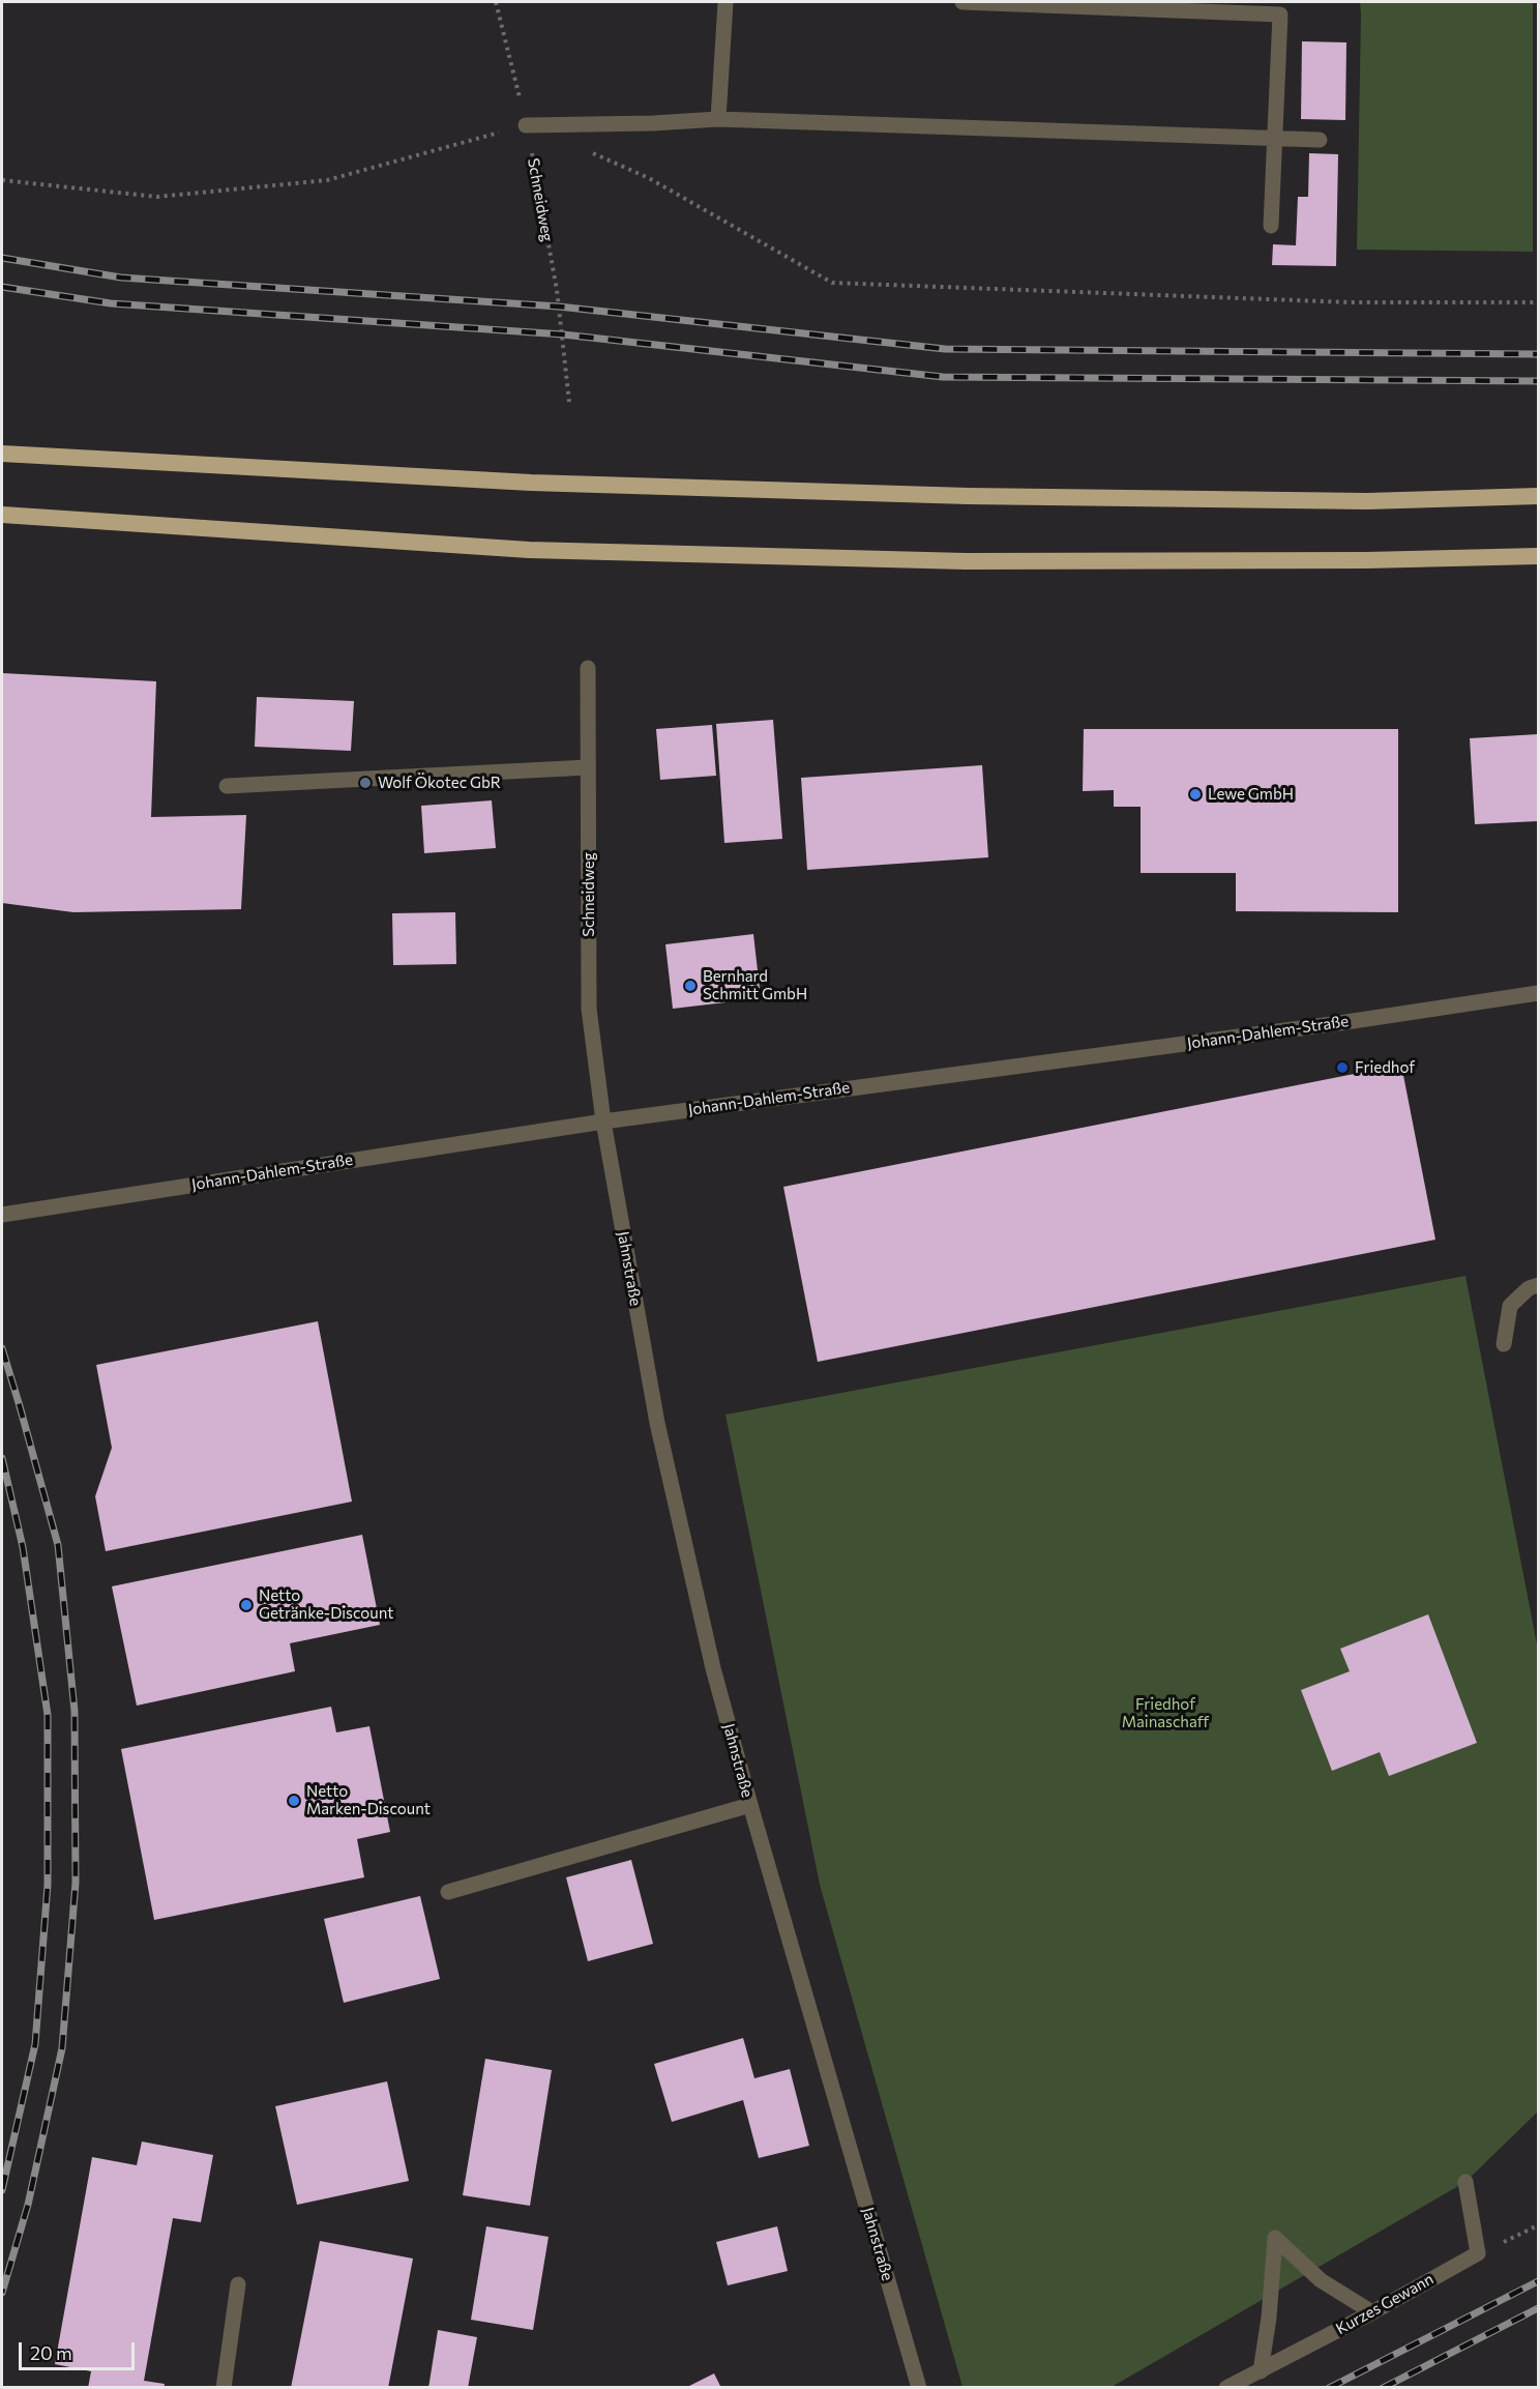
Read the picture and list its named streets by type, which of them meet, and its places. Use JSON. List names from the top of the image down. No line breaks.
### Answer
{"streets":{"street":["Schneidweg","Johann-Dahlem-Straße","Jahnstraße","Kurzes Gewann"]},"crossings":[["Schneidweg","Johann-Dahlem-Straße"],["Schneidweg","Jahnstraße"],["Johann-Dahlem-Straße","Jahnstraße"]],"parks":["Friedhof Mainaschaff"],"places":["Wolf Ökotec GbR","Lewe GmbH","Bernhard Schmitt GmbH","Friedhof","Netto Getränke-Discount","Netto Marken-Discount"],"scale_bar":"20 m"}
